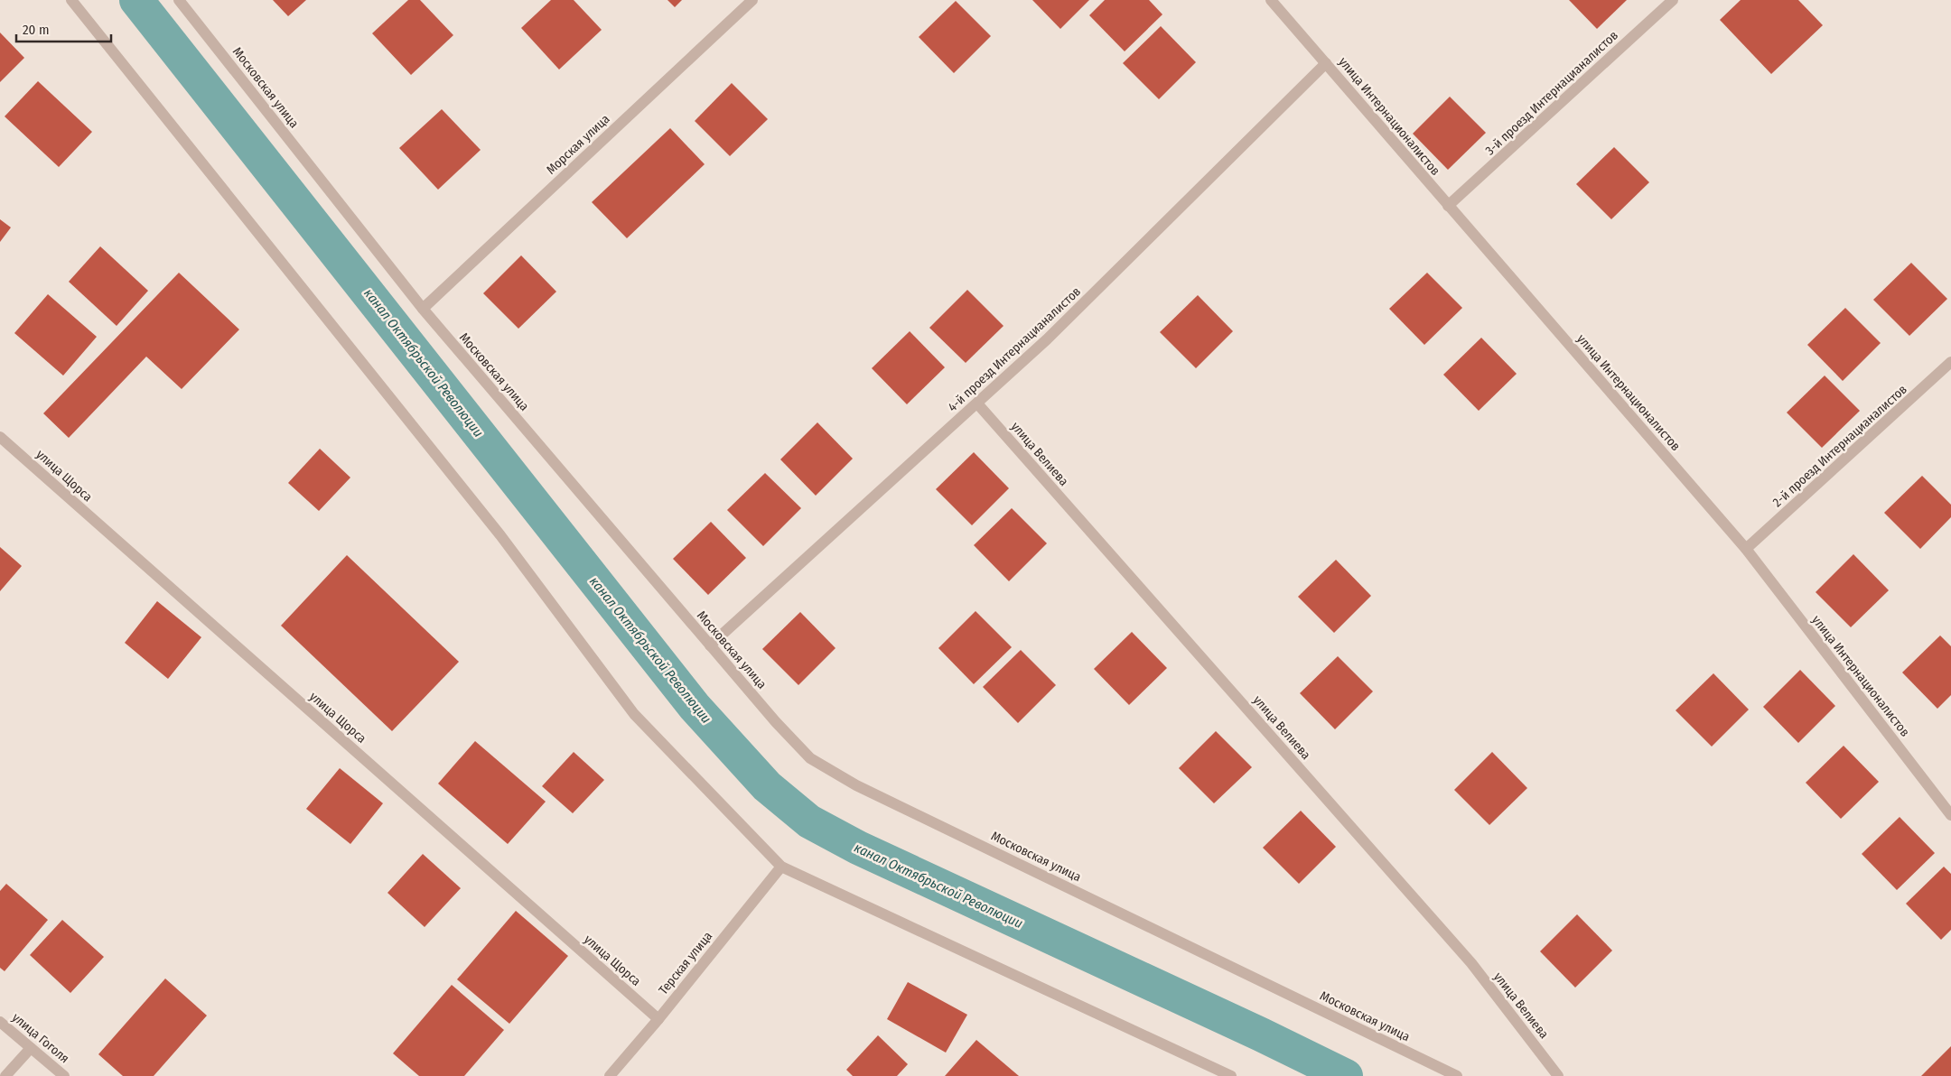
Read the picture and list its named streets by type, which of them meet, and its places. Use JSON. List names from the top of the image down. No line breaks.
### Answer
{"streets":{"street":["Московская улица","3-й проезд Интернацианалистов","улица Интернационалистов","Морская улица","4-й проезд Интернацианалистов","2-й проезд Интернацианалистов","улица Велиева","улица Щорса","Терская улица","улица Гоголя"]},"crossings":[["Московская улица","Морская улица"],["Московская улица","4-й проезд Интернацианалистов"],["3-й проезд Интернацианалистов","улица Интернационалистов"],["улица Интернационалистов","4-й проезд Интернацианалистов"],["улица Интернационалистов","2-й проезд Интернацианалистов"],["4-й проезд Интернацианалистов","улица Велиева"],["улица Щорса","Терская улица"]],"water":["канал Октябрьской Революции"],"scale_bar":"20 m"}
